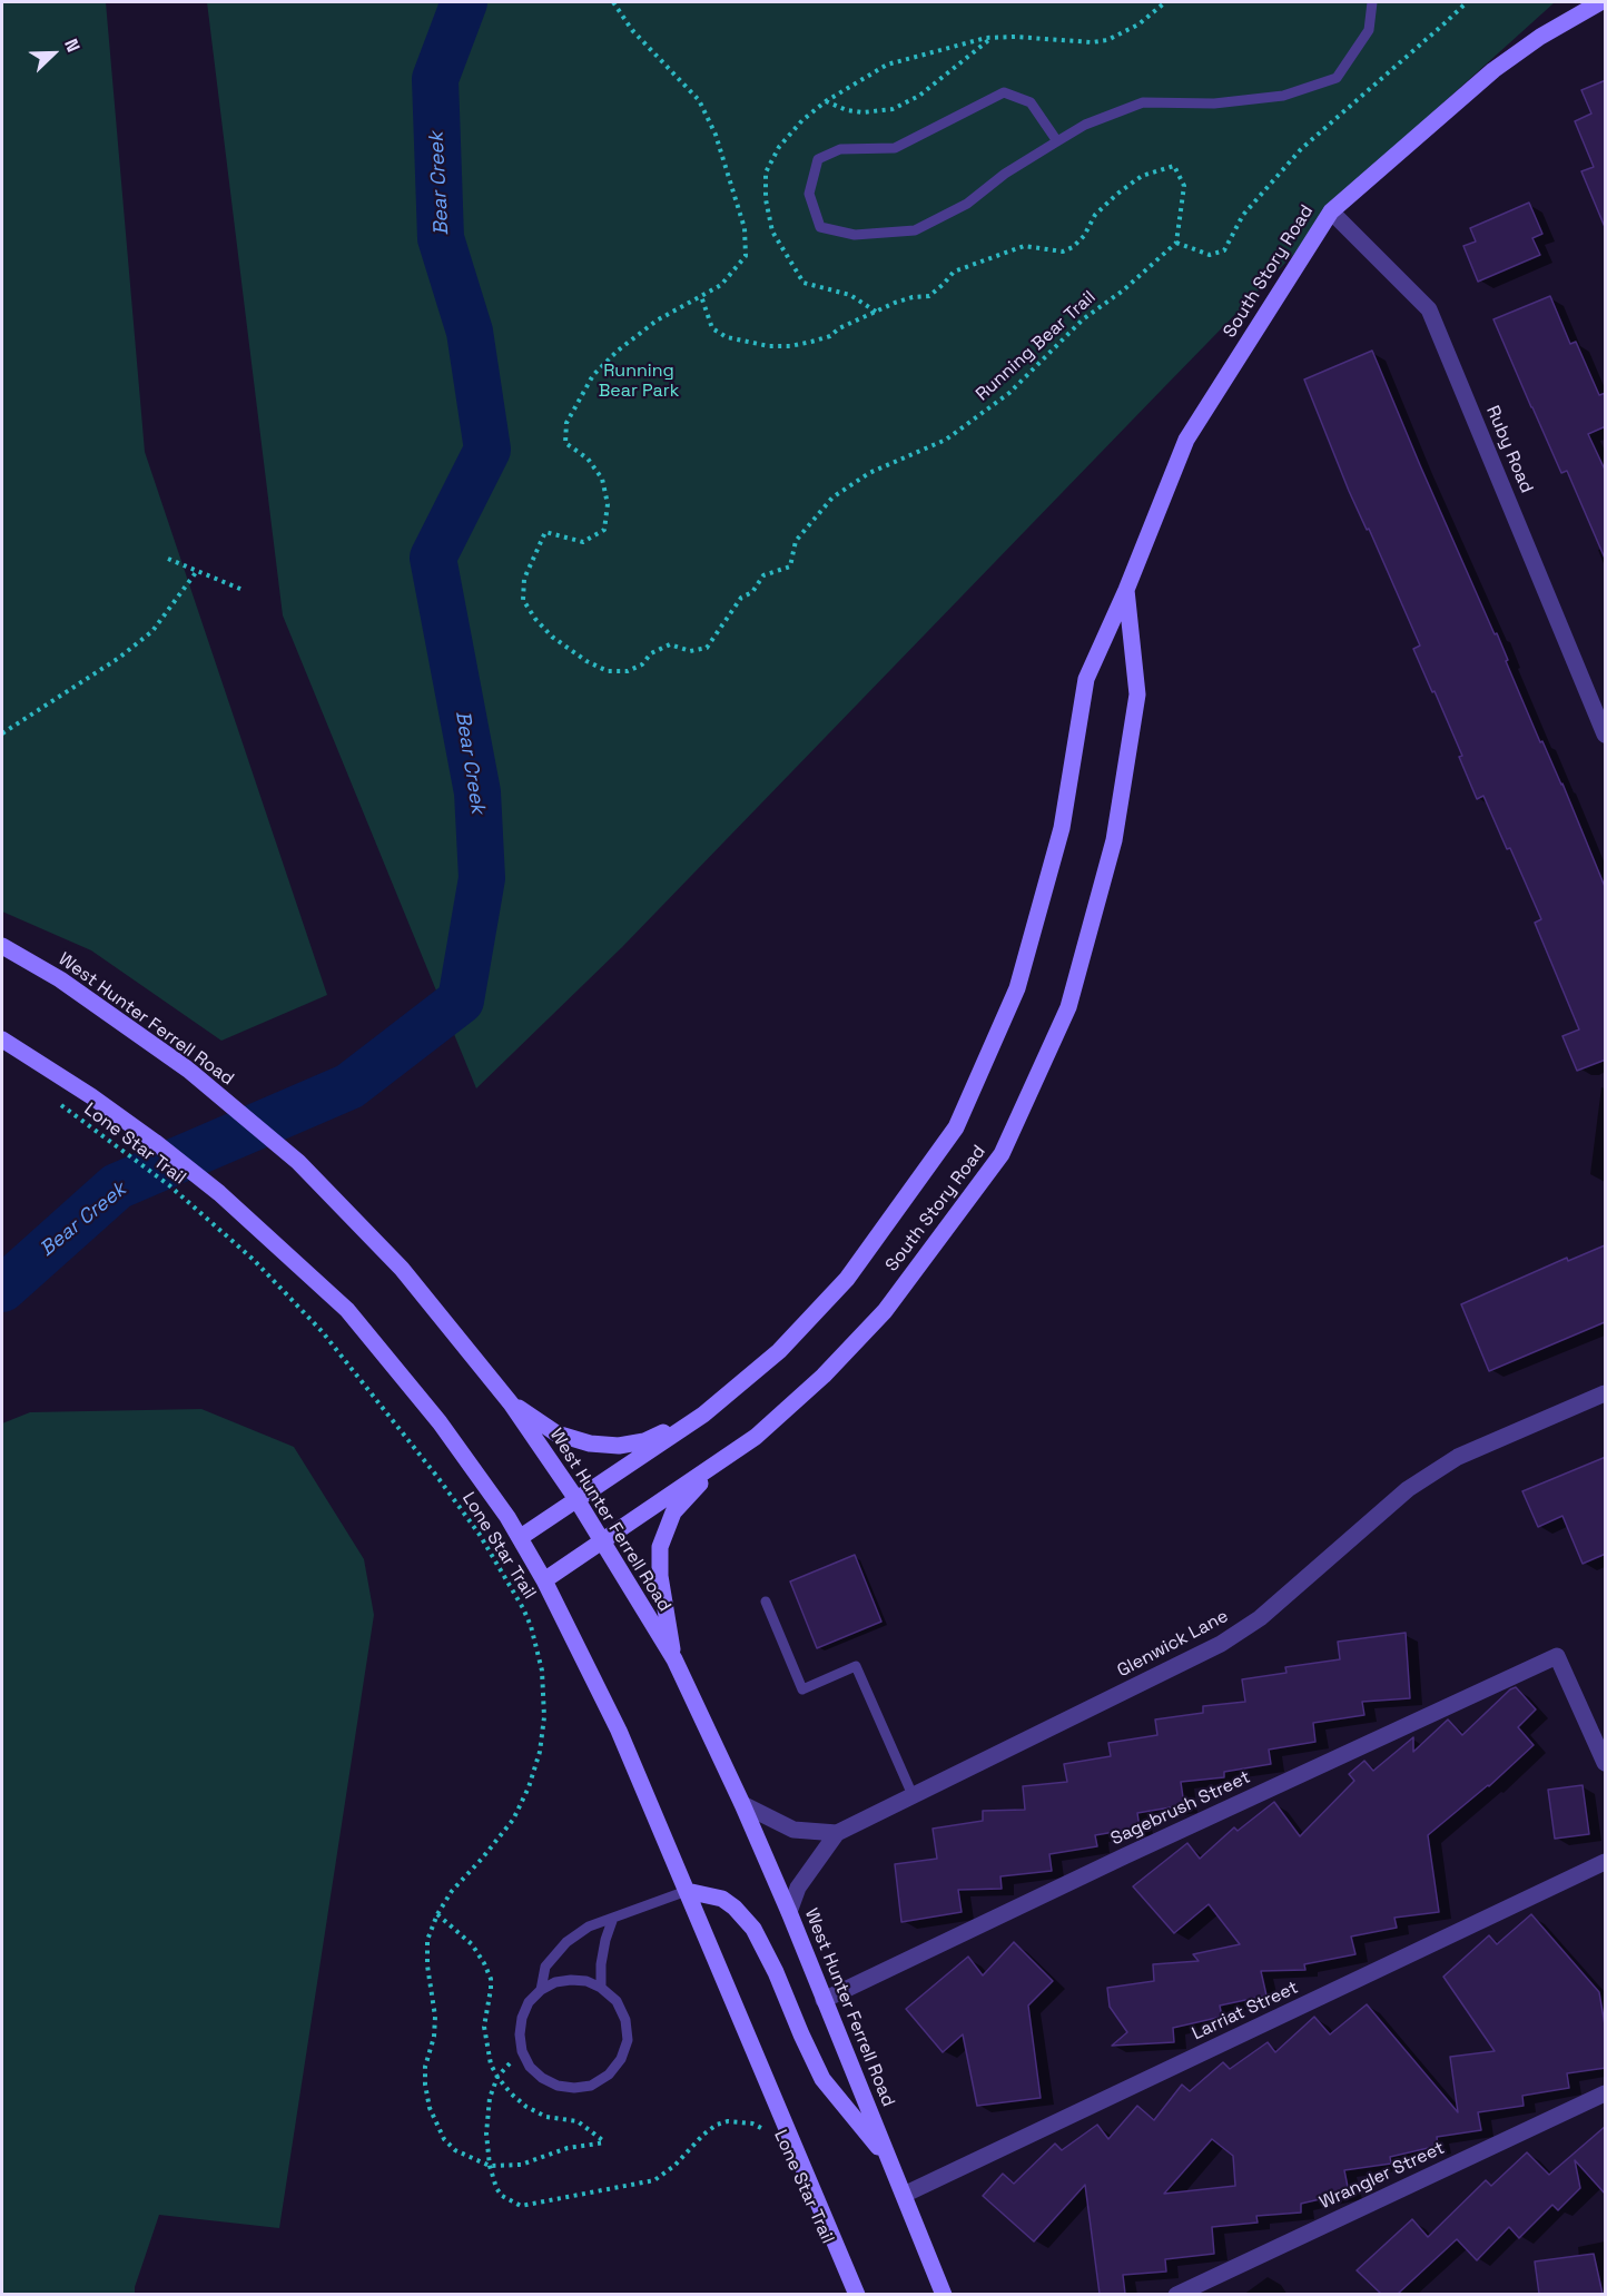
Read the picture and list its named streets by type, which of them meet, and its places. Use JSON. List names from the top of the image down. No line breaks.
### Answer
{"streets":{"main road":["South Story Road","West Hunter Ferrell Road"],"street":["Ruby Road","Glenwick Lane","Sagebrush Street","Larriat Street","Wrangler Street"],"path":["Running Bear Trail","Lone Star Trail"]},"crossings":[["South Story Road","Ruby Road"],["South Story Road","West Hunter Ferrell Road"],["West Hunter Ferrell Road","Glenwick Lane"],["West Hunter Ferrell Road","Sagebrush Street"],["West Hunter Ferrell Road","Larriat Street"]],"water":["Bear Creek"],"parks":["Running Bear Park"],"north":"top right"}
